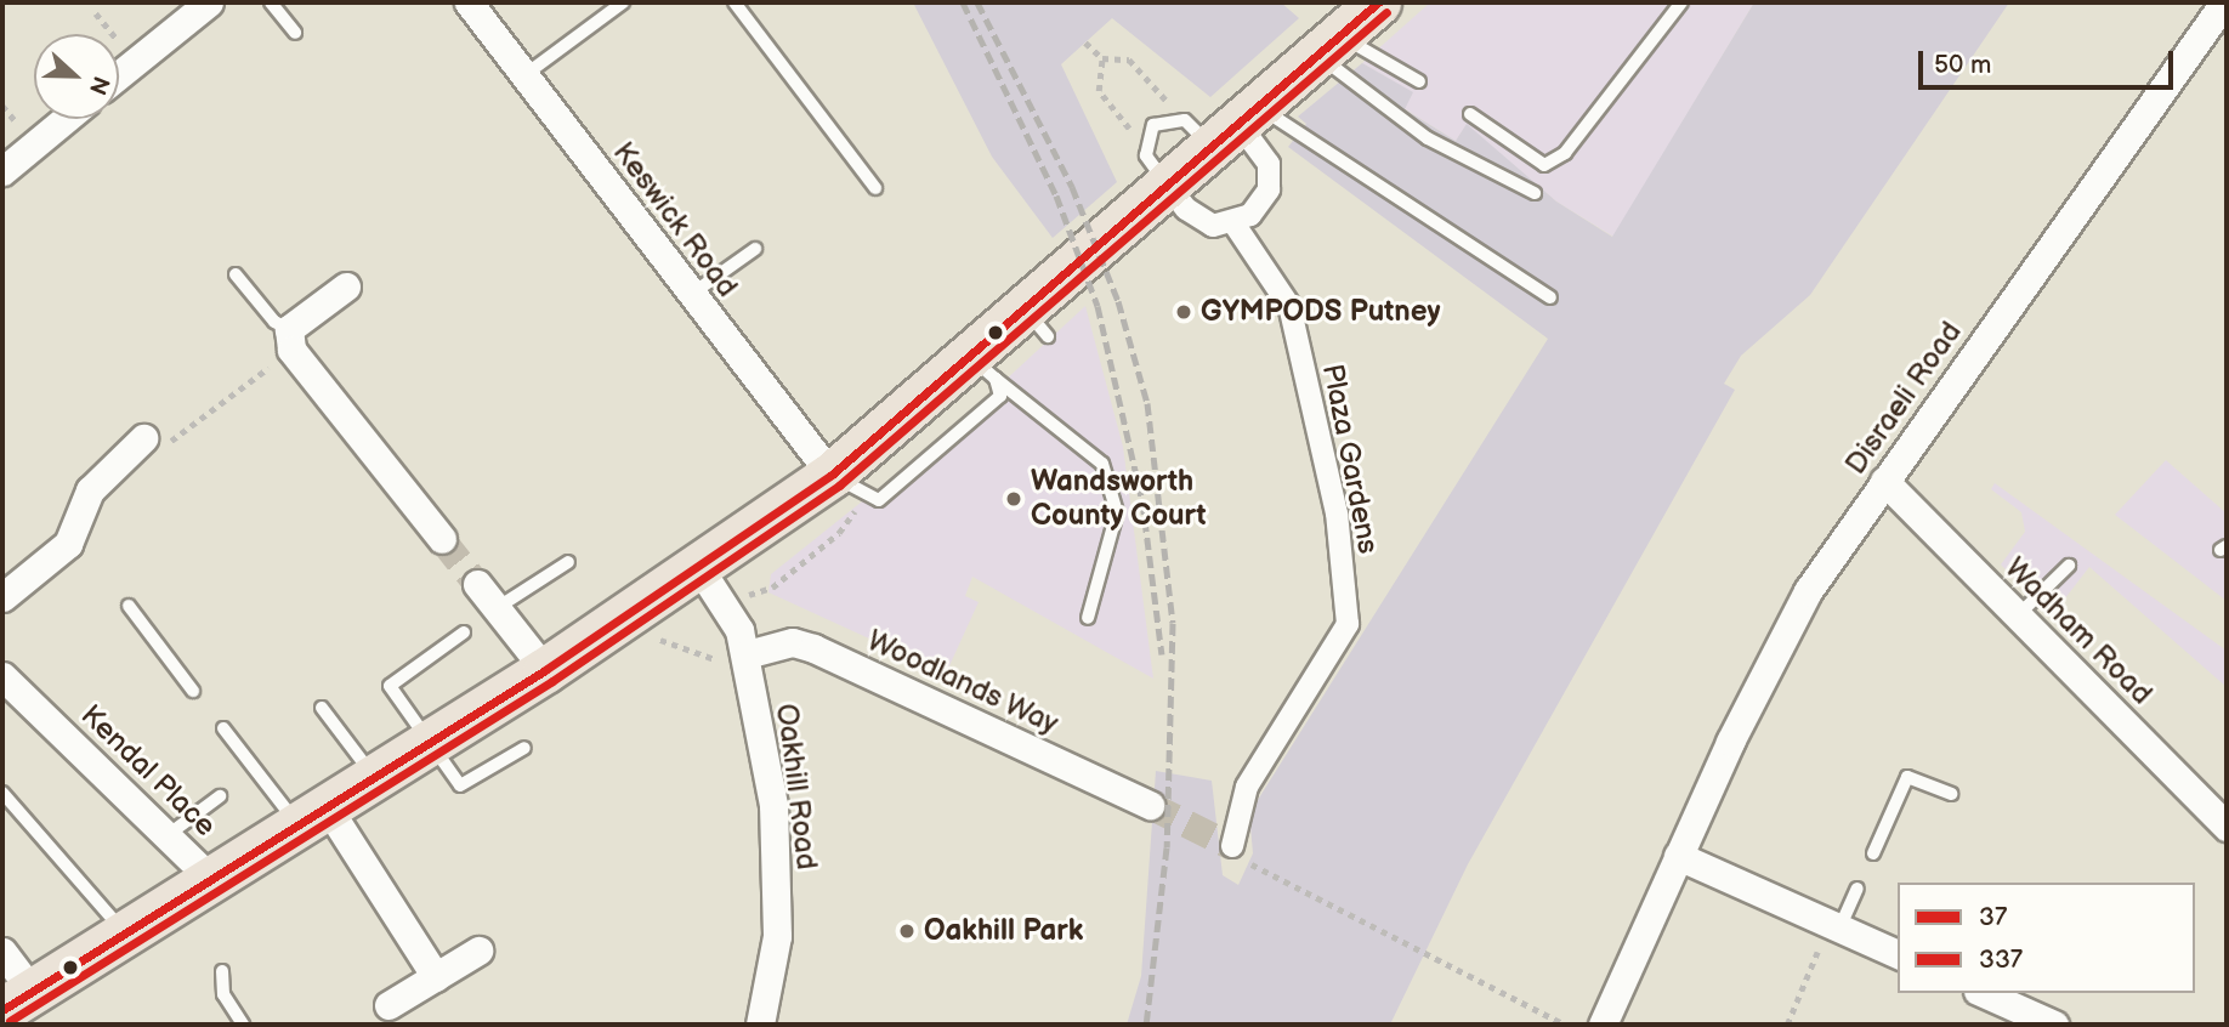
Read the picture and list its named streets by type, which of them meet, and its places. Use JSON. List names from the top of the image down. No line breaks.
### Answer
{"streets":{"street":["Keswick Road","Disraeli Road","Plaza Gardens","Wadham Road","Woodlands Way","Kendal Place","Oakhill Road"]},"crossings":[["Disraeli Road","Wadham Road"],["Woodlands Way","Oakhill Road"]],"places":["GYMPODS Putney","Wandsworth County Court","Oakhill Park"],"lines":["transit line 37","transit line 337"],"legend":["37","337"],"scale_bar":"50 m","north":"right"}
